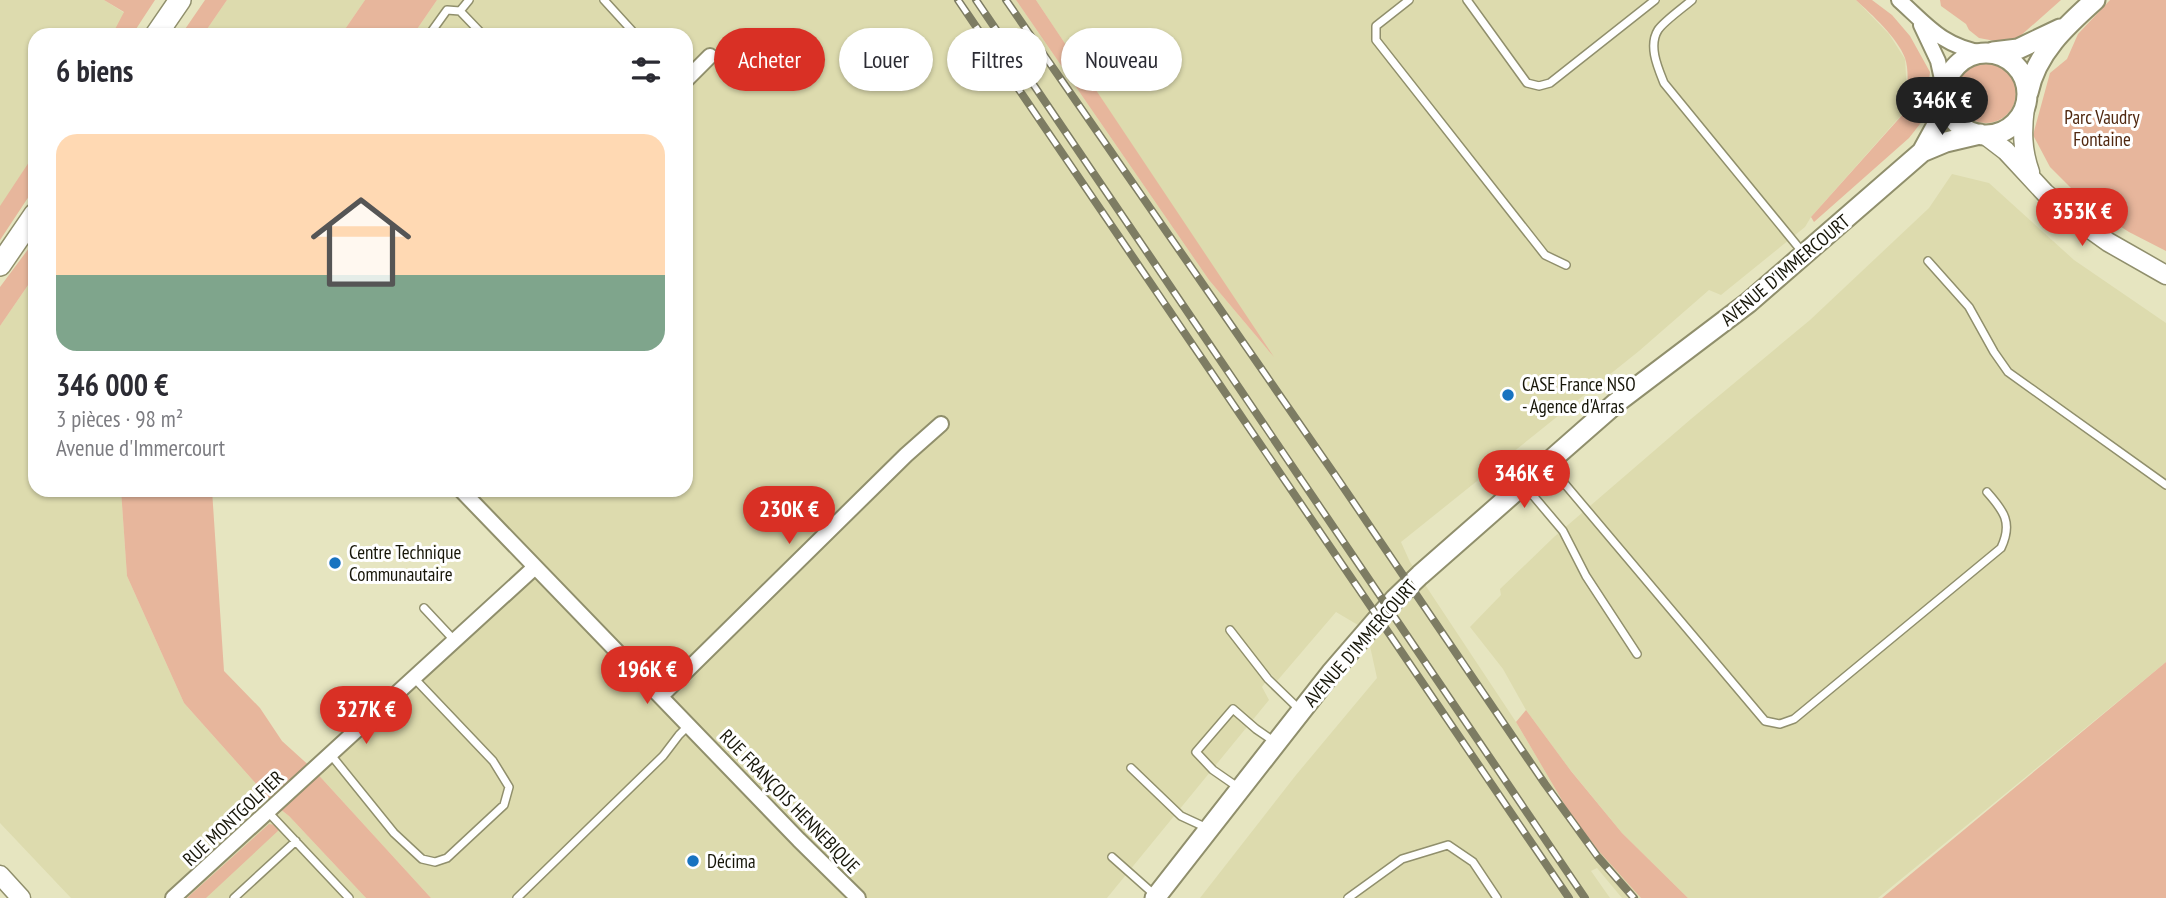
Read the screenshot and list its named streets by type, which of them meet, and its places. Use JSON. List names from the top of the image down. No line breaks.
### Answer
{"streets":{"main road":["AVENUE D'IMMERCOURT"],"street":["RUE FRANÇOIS HENNEBIQUE","RUE MONTGOLFIER"]},"crossings":[["RUE FRANÇOIS HENNEBIQUE","RUE MONTGOLFIER"]],"parks":["Parc Vaudry Fontaine"],"places":["CASE France NSO - Agence d'Arras","Centre Technique Communautaire","Décima"],"page":{"chip":["Acheter","Louer","Filtres","Nouveau"],"heading":"6 biens","price":["346K €","353K €","346K €","230K €","196K €","327K €"],"list":[{"name":"346 000 €","note":"3 pièces · 98 m² · Avenue d'Immercourt"}]}}
